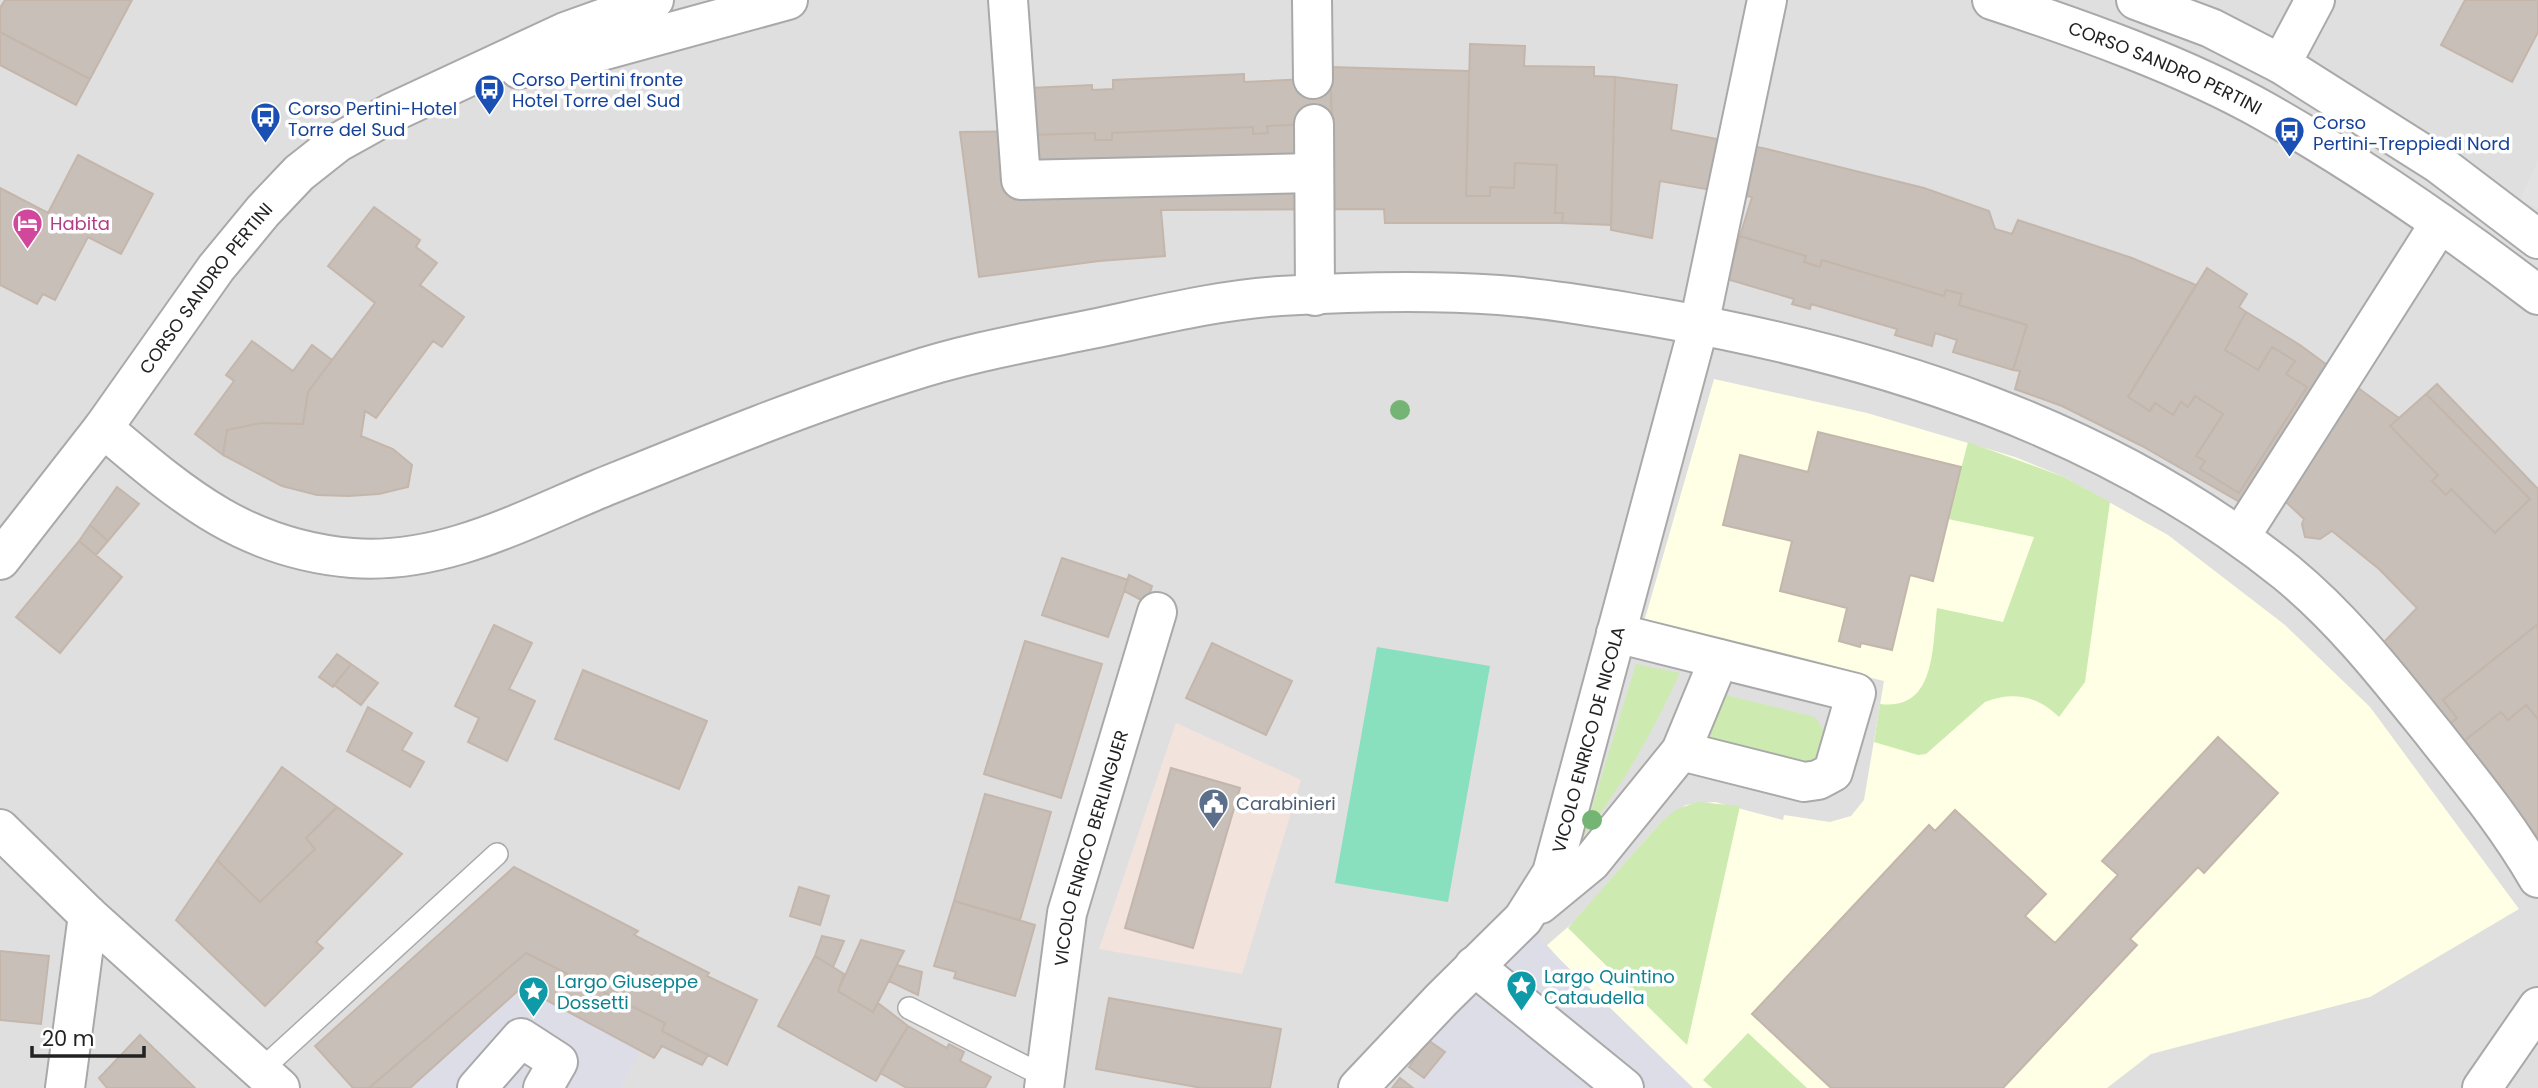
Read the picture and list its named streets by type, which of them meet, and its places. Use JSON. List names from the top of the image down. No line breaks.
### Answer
{"streets":{"street":["CORSO SANDRO PERTINI","VICOLO ENRICO DE NICOLA","VICOLO ENRICO BERLINGUER"]},"places":{"bus stop":["Corso Pertini fronte Hotel Torre del Sud","Corso Pertini-Hotel Torre del Sud","Corso Pertini-Treppiedi Nord"],"hotel":["Habita"],"public building":["Carabinieri"],"place":["Largo Quintino Cataudella","Largo Giuseppe Dossetti"]},"scale_bar":"20 m"}
